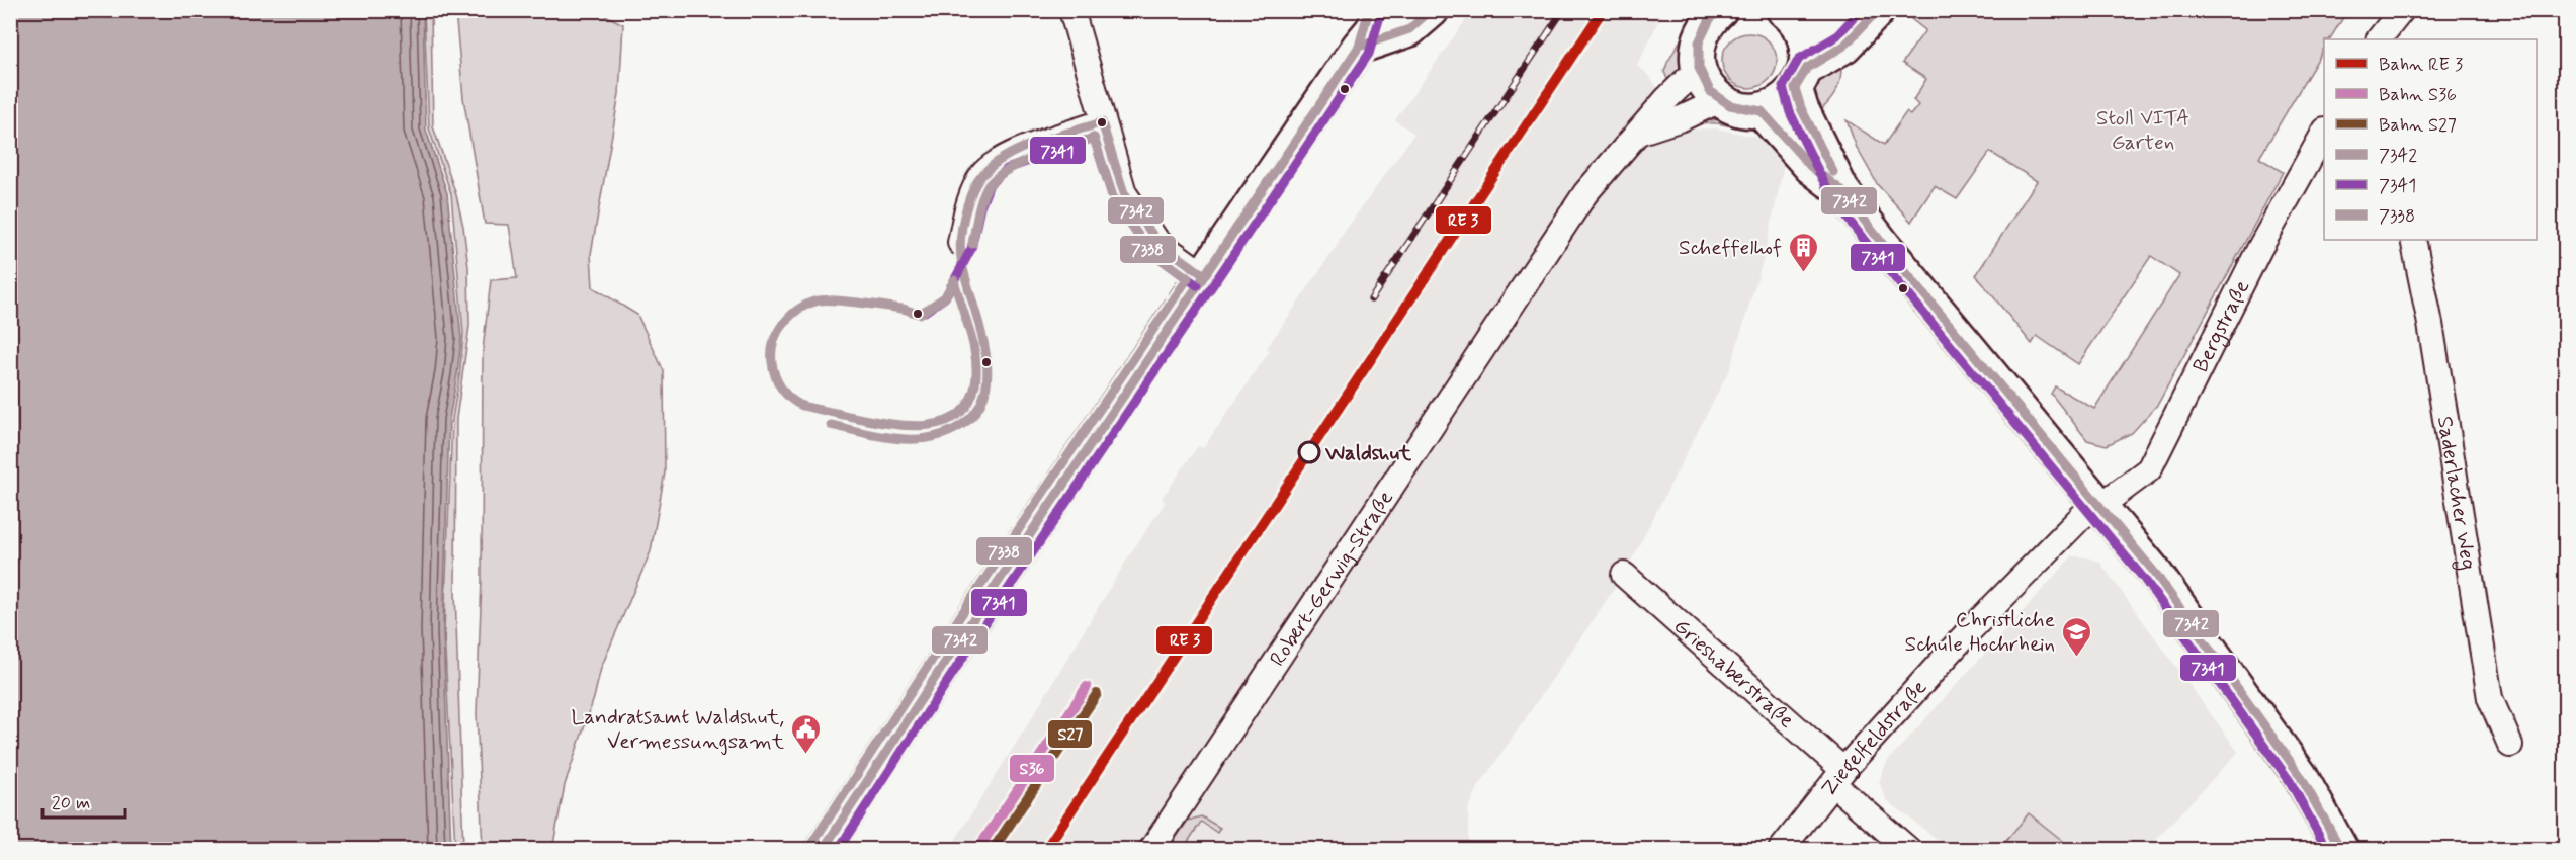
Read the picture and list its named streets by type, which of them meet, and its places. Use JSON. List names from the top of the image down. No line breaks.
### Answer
{"streets":{"street":["Bergstraße","Saderlacher Weg","Robert-Gerwig-Straße","Grieshaberstraße","Ziegelfeldstraße"]},"crossings":[["Bergstraße","Ziegelfeldstraße"],["Grieshaberstraße","Ziegelfeldstraße"]],"parks":["Stoll VITA Garten"],"places":{"building":["Scheffelhof"],"other":["Waldshut"],"school or university":["Christliche Schule Hochrhein"],"public building":["Landratsamt Waldshut, Vermessungsamt"]},"lines":["transit line 7342","transit line 7341","transit line 7338","rail line S36","rail line S27"],"legend":["Bahn RE 3","Bahn S36","Bahn S27","7342","7341","7338"],"scale_bar":"20 m"}
